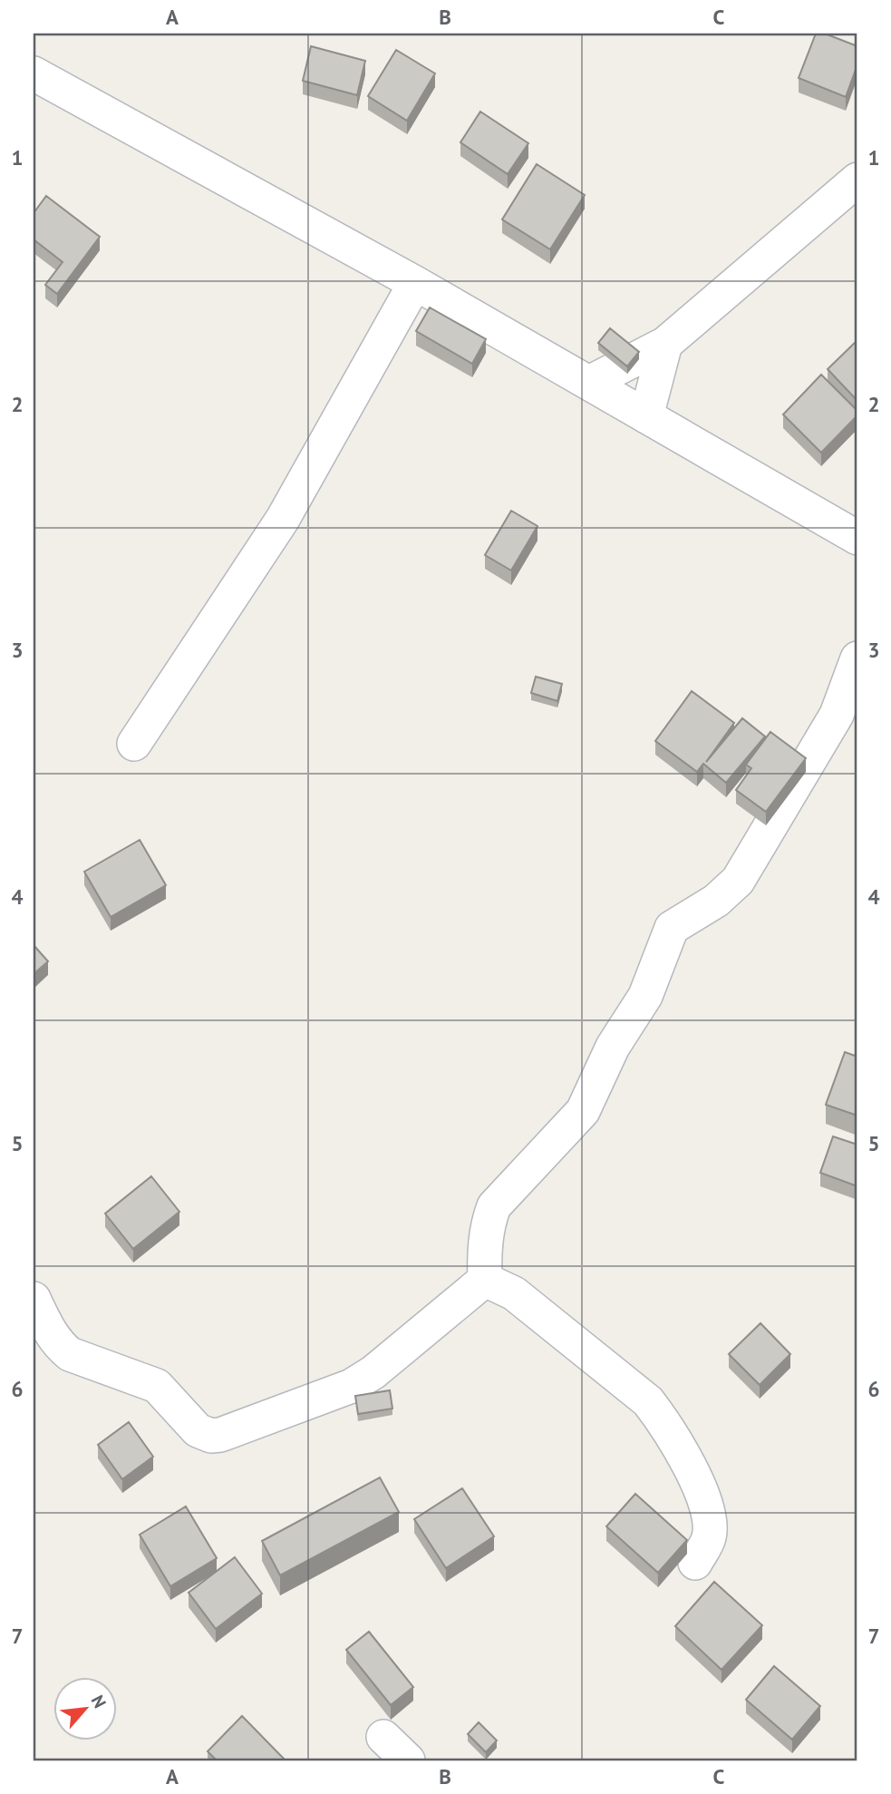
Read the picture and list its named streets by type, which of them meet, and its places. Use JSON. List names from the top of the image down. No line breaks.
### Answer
{"north":"top right","grid":{"columns":["A","B","C"],"rows":["1","2","3","4","5","6","7"]}}
